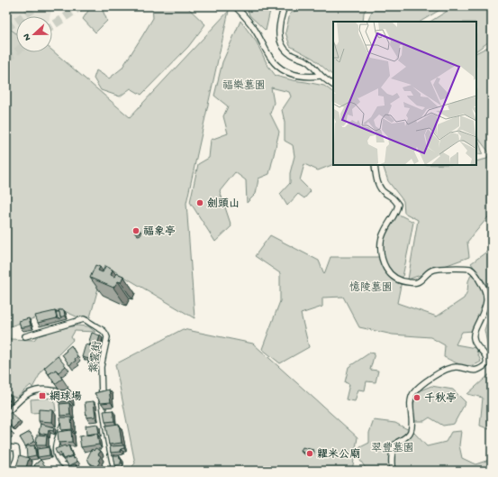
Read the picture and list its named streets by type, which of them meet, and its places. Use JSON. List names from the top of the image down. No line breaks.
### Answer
{"streets":{"street":["紫雲街"]},"parks":["福樂墓園","憶陵墓園","翠豐墓園"],"places":{"other":["劍頭山","福象亭","千秋亭","糶米公廟"],"transit":["網球場"]},"north":"left"}
